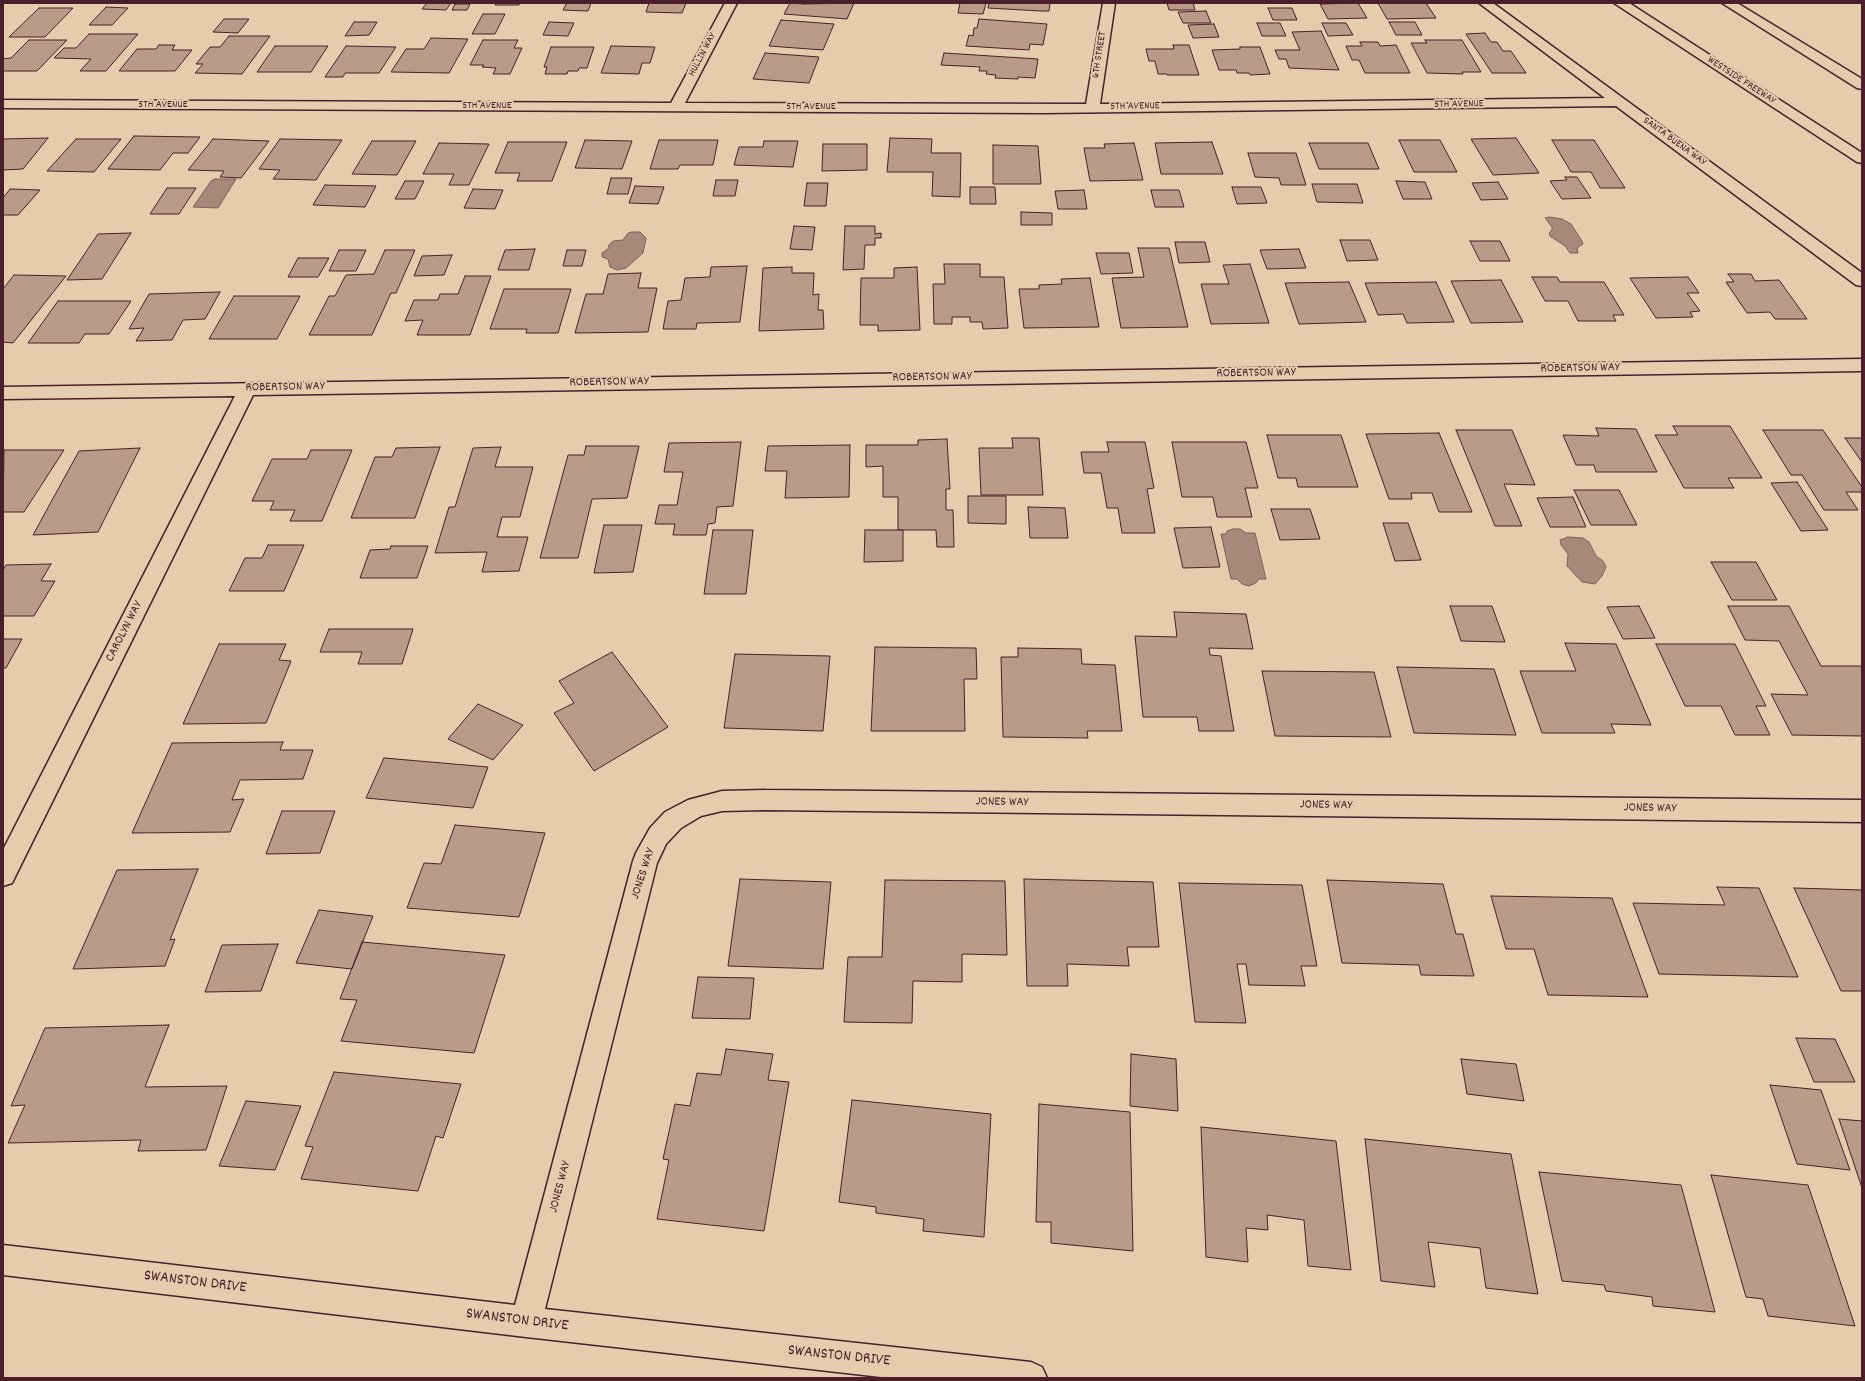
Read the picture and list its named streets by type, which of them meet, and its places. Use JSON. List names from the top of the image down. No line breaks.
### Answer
{"streets":{"main road":["HULLIN WAY","6TH STREET","WESTSIDE FREEWAY","5TH AVENUE","SANTA BUENA WAY","ROBERTSON WAY","CAROLYN WAY","JONES WAY","SWANSTON DRIVE"]},"crossings":[["HULLIN WAY","5TH AVENUE"],["6TH STREET","5TH AVENUE"],["5TH AVENUE","SANTA BUENA WAY"],["ROBERTSON WAY","CAROLYN WAY"],["JONES WAY","SWANSTON DRIVE"]]}
